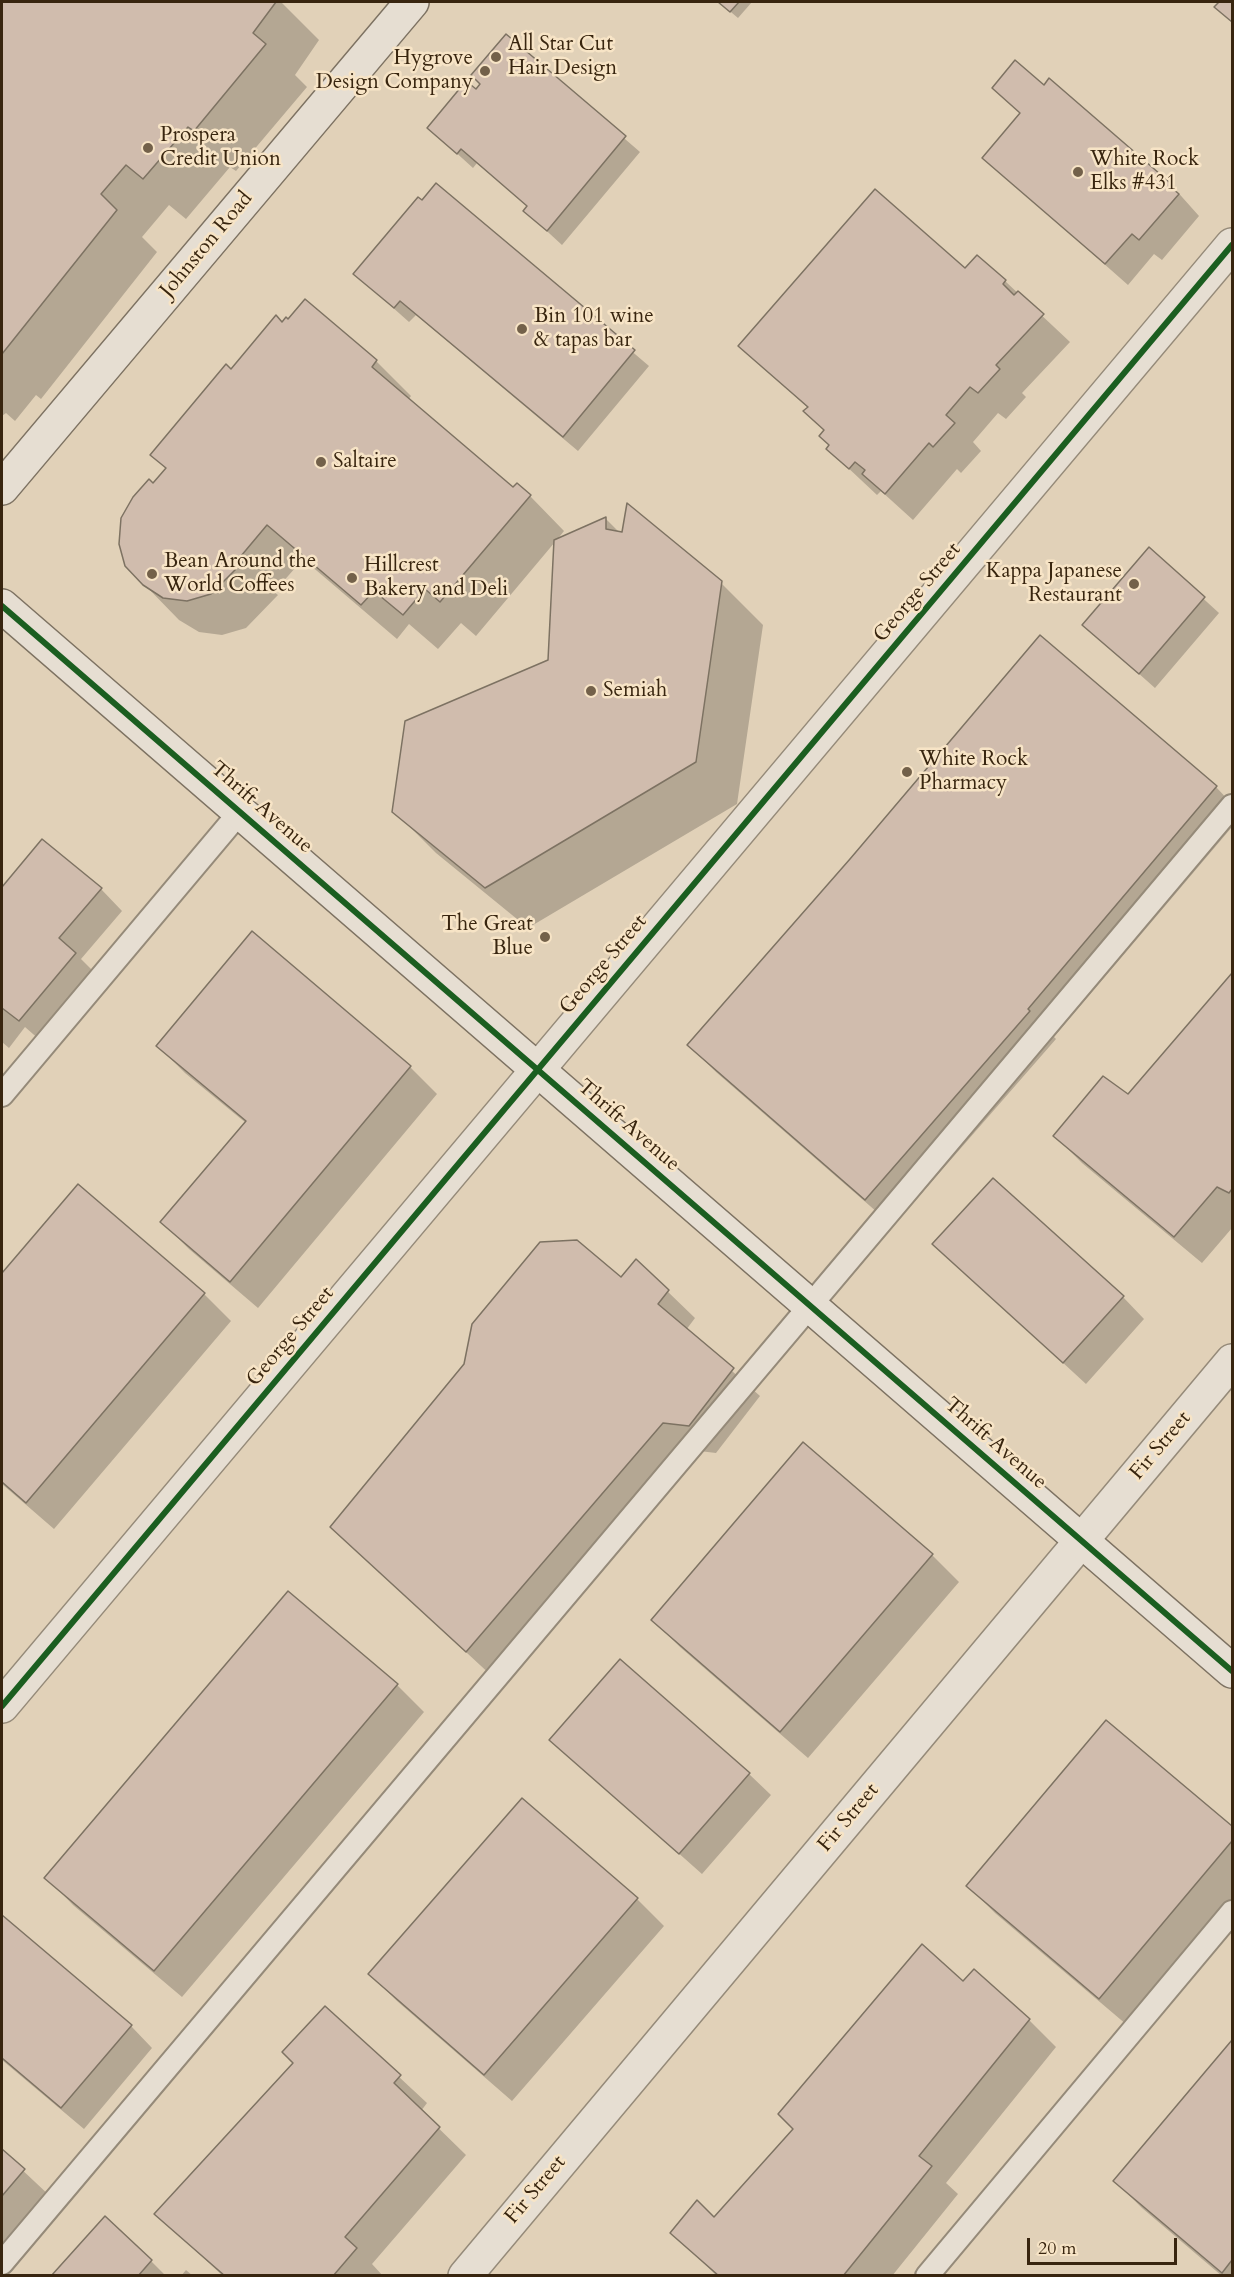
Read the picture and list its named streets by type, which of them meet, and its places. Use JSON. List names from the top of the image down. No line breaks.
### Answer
{"streets":{"street":["Johnston Road","George Street","Thrift Avenue","Fir Street"]},"crossings":[["George Street","Thrift Avenue"],["Thrift Avenue","Fir Street"]],"places":["All Star Cut Hair Design","Hygrove Design Company","Prospera Credit Union","White Rock Elks #431","Bin 101 wine & tapas bar","Saltaire","Bean Around the World Coffees","Hillcrest Bakery and Deli","Kappa Japanese Restaurant","Semiah","White Rock Pharmacy","The Great Blue"],"scale_bar":"20 m"}
